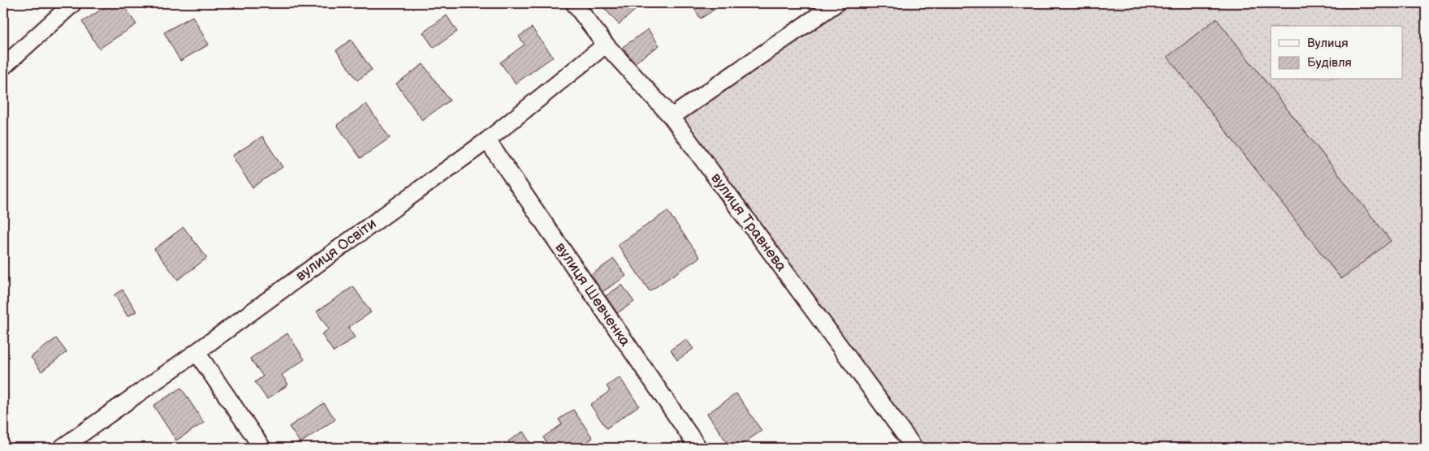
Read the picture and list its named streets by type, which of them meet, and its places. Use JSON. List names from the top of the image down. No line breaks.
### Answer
{"streets":{"street":["вулиця Травнева","вулиця Освіти","вулиця Шевченка"]},"crossings":[["вулиця Травнева","вулиця Освіти"],["вулиця Освіти","вулиця Шевченка"]],"legend":["Вулиця","Будівля"]}
